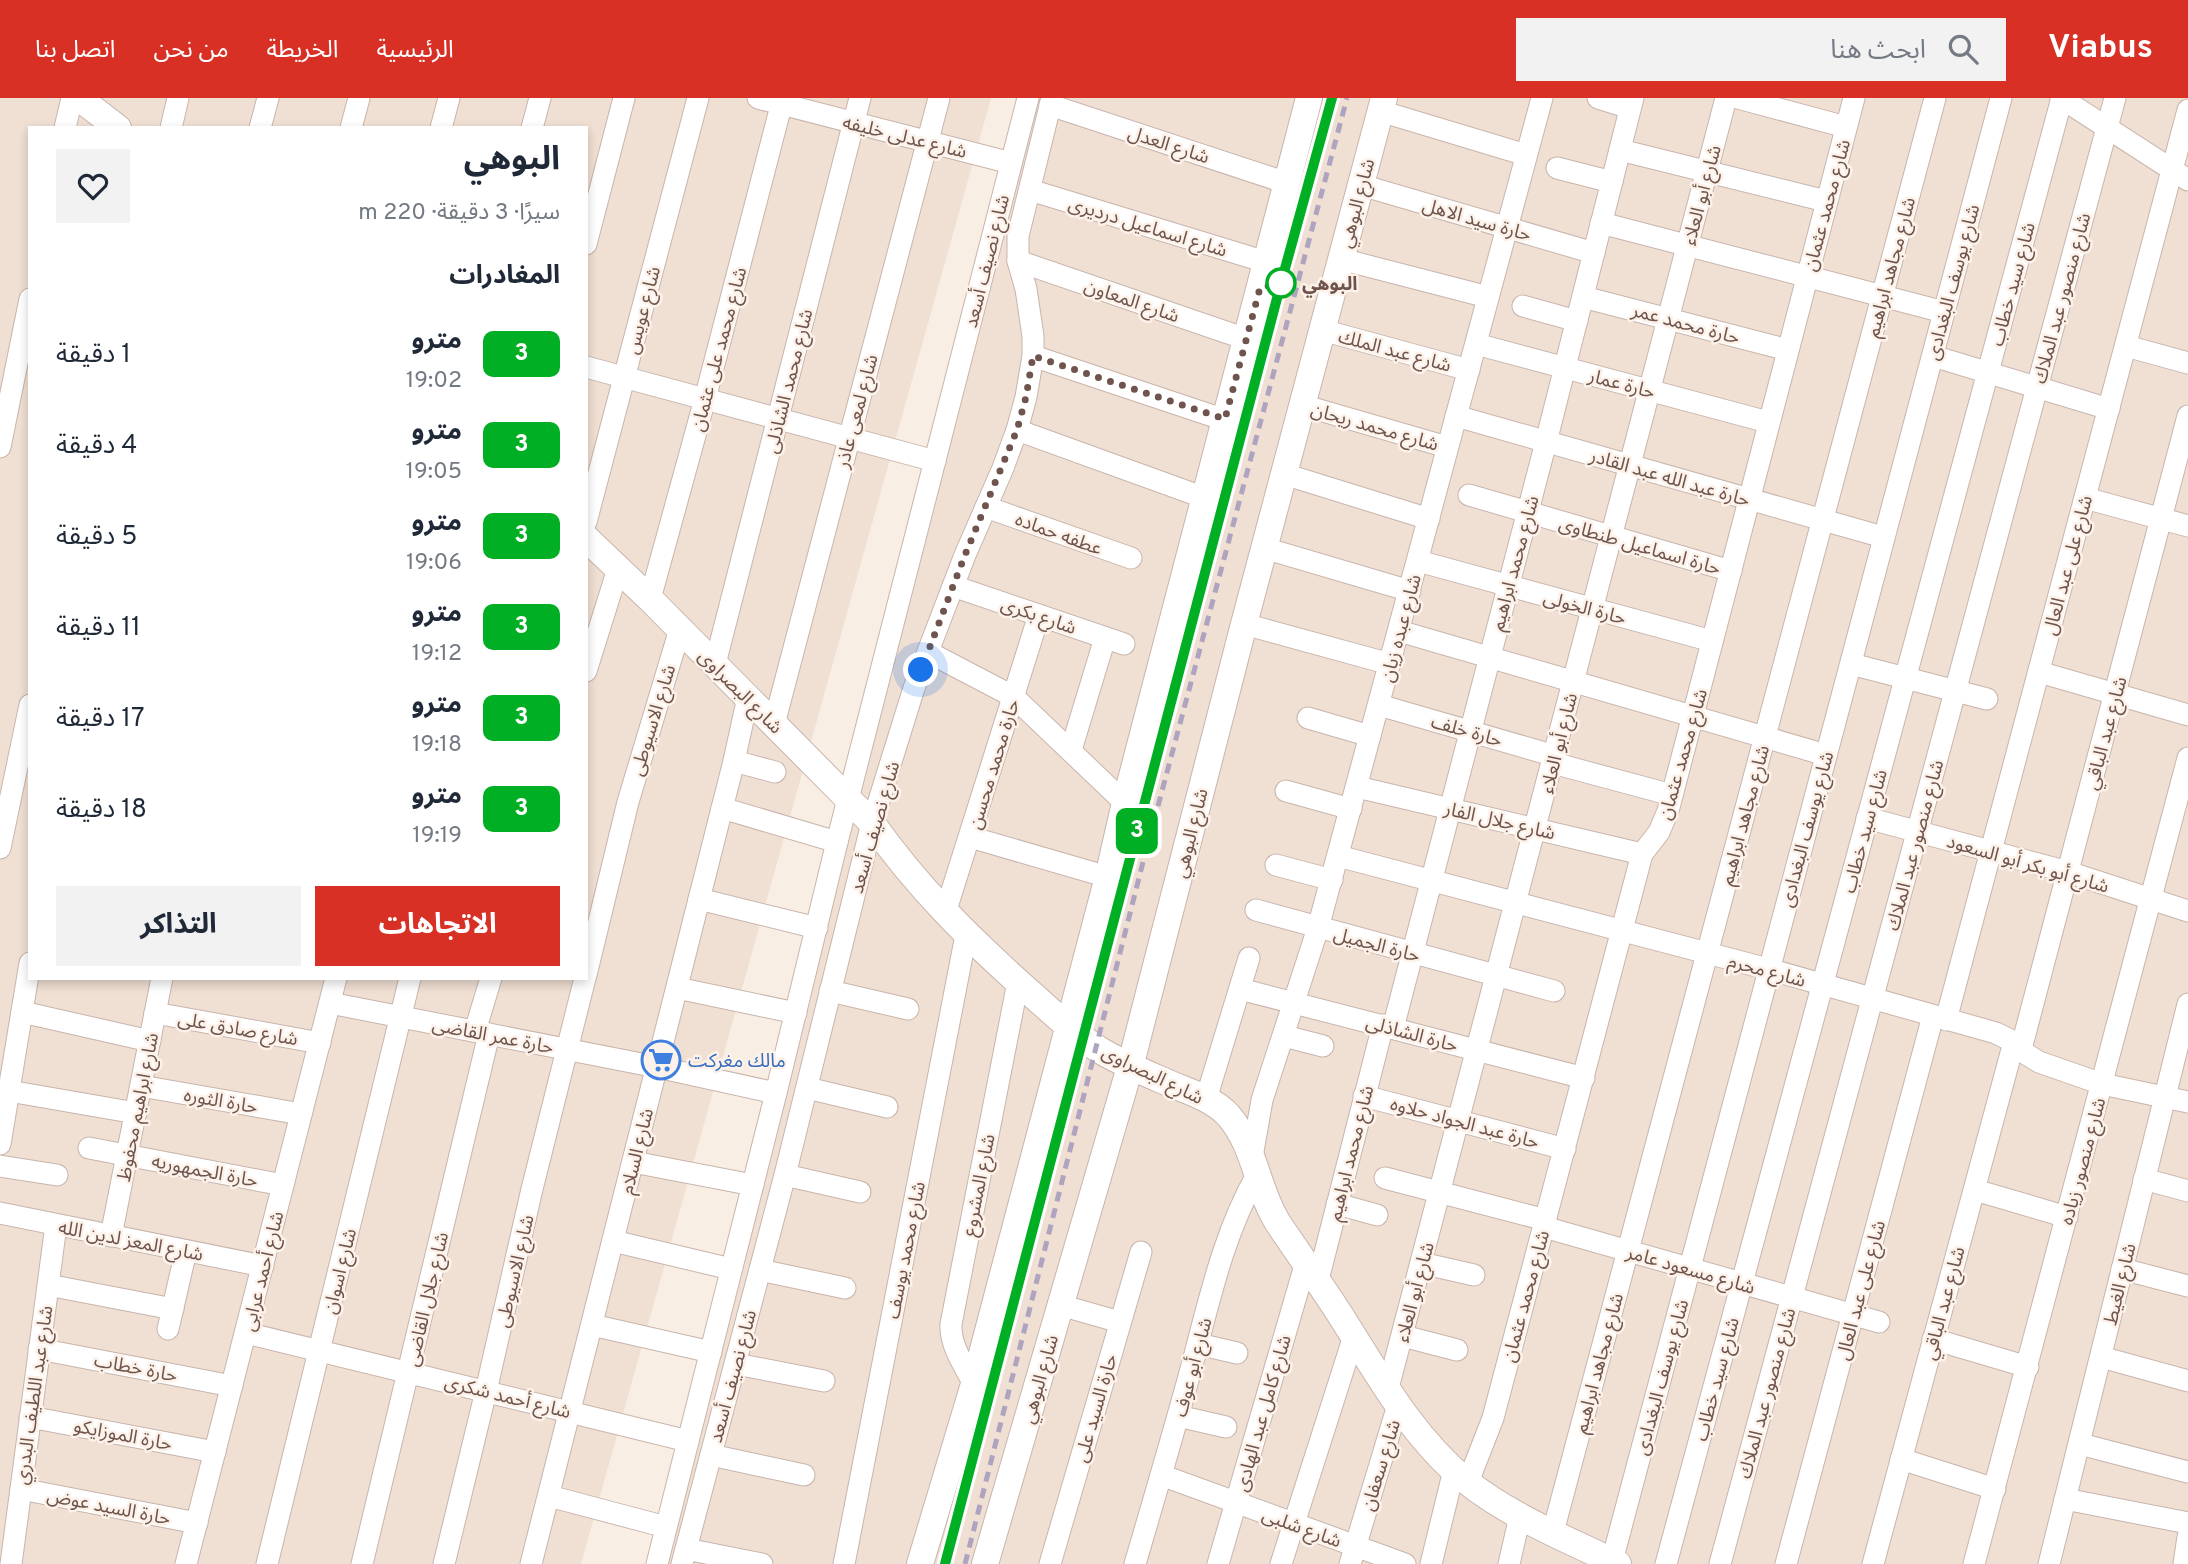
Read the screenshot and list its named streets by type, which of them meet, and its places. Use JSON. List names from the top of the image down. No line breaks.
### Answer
{"streets":{"street":["شارع عدلى خليفه","شارع العدل","شارع أبو العلاء","شارع البوهي","شارع محمد عثمان","حارة سيد الاهل","شارع اسماعيل درديرى","شارع نصيف أسعد","شارع مجاهد ابراهيم","شارع يوسف البغدادى","شارع سيد خطاب","شارع منصور عبد الملاك","شارع المعاون","شارع عويس","حارة محمد عمر","شارع محمد على عثمان","شارع عبد الملك","شارع محمد الشاذلى","حارة عمار","شارع لمعى عاذر","شارع محمد ريحان","حارة عبد الله عبد القادر","عطفه حماده","حارة اسماعيل طنطاوى","شارع محمد ابراهيم","شارع على عبد العال","حارة الخولى","شارع بكرى","شارع عبده زيان","شارع البصراوى","شارع الاسيوطى","حارة خلف","شارع عبد الباقي","حارة محمد محسن","شارع جلال الفار","شارع أبو بكر أبو السعود","حارة الجميل","شارع محرم","شارع صادق على","حارة الشاذلى","حارة عمر القاضى","حارة الثوره","شارع ابراهيم محفوظ","حارة عبد الجواد حلاوه","شارع السلام","شارع منصور زياده","حارة الجمهوريه","شارع المشروع","شارع المعز لدين الله","شارع محمد يوسف","شارع مسعود عامر","شارع أحمد عرابى","شارع اسوان","شارع الغيط","شارع جلال القاضى","حارة خطاب","شارع أبو عوف","شارع عبد اللطيف البدري","شارع أحمد شكرى","حارة السيد على","شارع كامل عبد الهادى","حارة الموزايكو","شارع سعفان","حارة السيد عوض","شارع شلبى"]},"crossings":[["شارع عدلى خليفه","شارع نصيف أسعد"],["شارع عدلى خليفه","شارع محمد على عثمان"],["شارع عدلى خليفه","شارع محمد الشاذلى"],["شارع عدلى خليفه","شارع لمعى عاذر"],["شارع العدل","شارع نصيف أسعد"],["شارع أبو العلاء","حارة محمد عمر"],["شارع أبو العلاء","حارة عمار"],["شارع أبو العلاء","حارة عبد الله عبد القادر"],["شارع أبو العلاء","حارة اسماعيل طنطاوى"],["شارع أبو العلاء","حارة الخولى"],["شارع أبو العلاء","شارع البصراوى"],["شارع أبو العلاء","حارة خلف"],["شارع أبو العلاء","شارع جلال الفار"],["شارع أبو العلاء","حارة الجميل"],["شارع أبو العلاء","شارع محرم"],["شارع أبو العلاء","حارة الشاذلى"],["شارع أبو العلاء","حارة عبد الجواد حلاوه"],["شارع أبو العلاء","شارع مسعود عامر"],["شارع أبو العلاء","شارع سعفان"],["شارع البوهي","حارة سيد الاهل"],["شارع البوهي","شارع عبد الملك"],["شارع البوهي","شارع محمد ريحان"],["شارع البوهي","شارع البصراوى"],["شارع محمد عثمان","حارة محمد عمر"],["شارع محمد عثمان","حارة عمار"],["شارع محمد عثمان","حارة عبد الله عبد القادر"],["شارع محمد عثمان","حارة اسماعيل طنطاوى"],["شارع محمد عثمان","حارة الخولى"],["شارع محمد عثمان","شارع البصراوى"],["شارع محمد عثمان","حارة خلف"],["شارع محمد عثمان","شارع جلال الفار"],["شارع محمد عثمان","شارع محرم"],["شارع محمد عثمان","حارة الشاذلى"],["شارع محمد عثمان","حارة عبد الجواد حلاوه"],["شارع محمد عثمان","شارع مسعود عامر"],["حارة سيد الاهل","شارع محمد ابراهيم"],["حارة سيد الاهل","شارع عبده زيان"],["شارع اسماعيل درديرى","شارع نصيف أسعد"],["شارع نصيف أسعد","شارع المعاون"],["شارع نصيف أسعد","عطفه حماده"],["شارع نصيف أسعد","شارع بكرى"],["شارع نصيف أسعد","شارع البصراوى"],["شارع نصيف أسعد","حارة عمر القاضى"],["شارع نصيف أسعد","شارع أحمد شكرى"],["شارع مجاهد ابراهيم","حارة عبد الله عبد القادر"],["شارع مجاهد ابراهيم","شارع البصراوى"],["شارع مجاهد ابراهيم","شارع محرم"],["شارع مجاهد ابراهيم","شارع مسعود عامر"],["شارع يوسف البغدادى","حارة عبد الله عبد القادر"],["شارع يوسف البغدادى","شارع البصراوى"],["شارع يوسف البغدادى","شارع محرم"],["شارع يوسف البغدادى","شارع مسعود عامر"],["شارع سيد خطاب","شارع أبو بكر أبو السعود"],["شارع سيد خطاب","شارع محرم"],["شارع سيد خطاب","شارع مسعود عامر"],["شارع منصور عبد الملاك","شارع أبو بكر أبو السعود"],["شارع منصور عبد الملاك","شارع محرم"],["شارع منصور عبد الملاك","شارع مسعود عامر"],["حارة محمد عمر","شارع محمد ابراهيم"],["شارع محمد على عثمان","شارع البصراوى"],["شارع عبد الملك","شارع عبده زيان"],["شارع محمد الشاذلى","شارع البصراوى"],["حارة عمار","شارع محمد ابراهيم"],["حارة عمار","شارع عبده زيان"],["شارع لمعى عاذر","شارع البصراوى"],["شارع محمد ريحان","شارع عبده زيان"],["حارة عبد الله عبد القادر","شارع محمد ابراهيم"],["حارة عبد الله عبد القادر","شارع عبده زيان"],["حارة اسماعيل طنطاوى","شارع محمد ابراهيم"],["شارع محمد ابراهيم","حارة الخولى"],["شارع محمد ابراهيم","شارع البصراوى"],["شارع محمد ابراهيم","حارة خلف"],["شارع محمد ابراهيم","شارع جلال الفار"],["شارع محمد ابراهيم","حارة الجميل"],["شارع محمد ابراهيم","شارع محرم"],["شارع محمد ابراهيم","حارة الشاذلى"],["شارع محمد ابراهيم","حارة عبد الجواد حلاوه"],["شارع محمد ابراهيم","شارع كامل عبد الهادى"],["شارع على عبد العال","شارع أبو بكر أبو السعود"],["شارع على عبد العال","شارع محرم"],["شارع على عبد العال","شارع مسعود عامر"],["حارة الخولى","شارع عبده زيان"],["شارع بكرى","حارة محمد محسن"],["شارع عبده زيان","شارع البصراوى"],["شارع عبده زيان","حارة خلف"],["شارع عبده زيان","شارع جلال الفار"],["شارع عبده زيان","حارة الجميل"],["شارع عبده زيان","شارع محرم"],["شارع عبده زيان","حارة الشاذلى"],["شارع عبده زيان","شارع أبو عوف"],["شارع البصراوى","شارع الاسيوطى"],["شارع البصراوى","حارة محمد محسن"],["شارع البصراوى","شارع السلام"],["شارع البصراوى","شارع المشروع"],["شارع البصراوى","شارع محمد يوسف"],["شارع البصراوى","شارع أبو عوف"],["شارع البصراوى","شارع كامل عبد الهادى"],["شارع البصراوى","شارع سعفان"],["شارع الاسيوطى","حارة عمر القاضى"],["شارع الاسيوطى","شارع أحمد شكرى"],["شارع عبد الباقي","شارع أبو بكر أبو السعود"],["شارع عبد الباقي","شارع محرم"],["شارع أبو بكر أبو السعود","شارع منصور زياده"],["شارع محرم","شارع منصور زياده"],["شارع محرم","شارع الغيط"],["شارع صادق على","شارع ابراهيم محفوظ"],["شارع صادق على","شارع أحمد عرابى"],["حارة عمر القاضى","شارع السلام"],["حارة عمر القاضى","شارع أحمد عرابى"],["حارة عمر القاضى","شارع اسوان"],["حارة عمر القاضى","شارع جلال القاضى"],["حارة الثوره","شارع ابراهيم محفوظ"],["حارة الثوره","شارع أحمد عرابى"],["شارع ابراهيم محفوظ","حارة الجمهوريه"],["شارع ابراهيم محفوظ","شارع المعز لدين الله"],["شارع السلام","شارع أحمد شكرى"],["حارة الجمهوريه","شارع أحمد عرابى"],["شارع المعز لدين الله","شارع أحمد عرابى"],["شارع المعز لدين الله","شارع عبد اللطيف البدري"],["شارع أحمد عرابى","حارة خطاب"],["شارع أحمد عرابى","شارع أحمد شكرى"],["شارع أحمد عرابى","حارة الموزايكو"],["شارع أحمد عرابى","حارة السيد عوض"],["شارع اسوان","شارع أحمد شكرى"],["شارع جلال القاضى","شارع أحمد شكرى"],["حارة خطاب","شارع عبد اللطيف البدري"],["شارع أبو عوف","شارع شلبى"],["شارع عبد اللطيف البدري","حارة الموزايكو"],["شارع عبد اللطيف البدري","حارة السيد عوض"],["شارع كامل عبد الهادى","شارع شلبى"],["شارع سعفان","شارع شلبى"]],"places":{"other":["البوهي"],"supermarket":["مالك مغركت"]},"lines":["metro line 3"],"page":{"header":"Viabus","search":"ابحث هنا","nav":["الرئيسية","الخريطة","من نحن","اتصل بنا"],"on_map":"3","heading":[["البوهي","سيرًا · 3 دقيقة · 220 m"],"المغادرات"],"list":[{"mark":"3","name":"مترو","note":"19:02","value":"1 دقيقة"},{"mark":"3","name":"مترو","note":"19:05","value":"4 دقيقة"},{"mark":"3","name":"مترو","note":"19:06","value":"5 دقيقة"},{"mark":"3","name":"مترو","note":"19:12","value":"11 دقيقة"},{"mark":"3","name":"مترو","note":"19:18","value":"17 دقيقة"},{"mark":"3","name":"مترو","note":"19:19","value":"18 دقيقة"}],"buttons":["الاتجاهات","التذاكر"]}}
